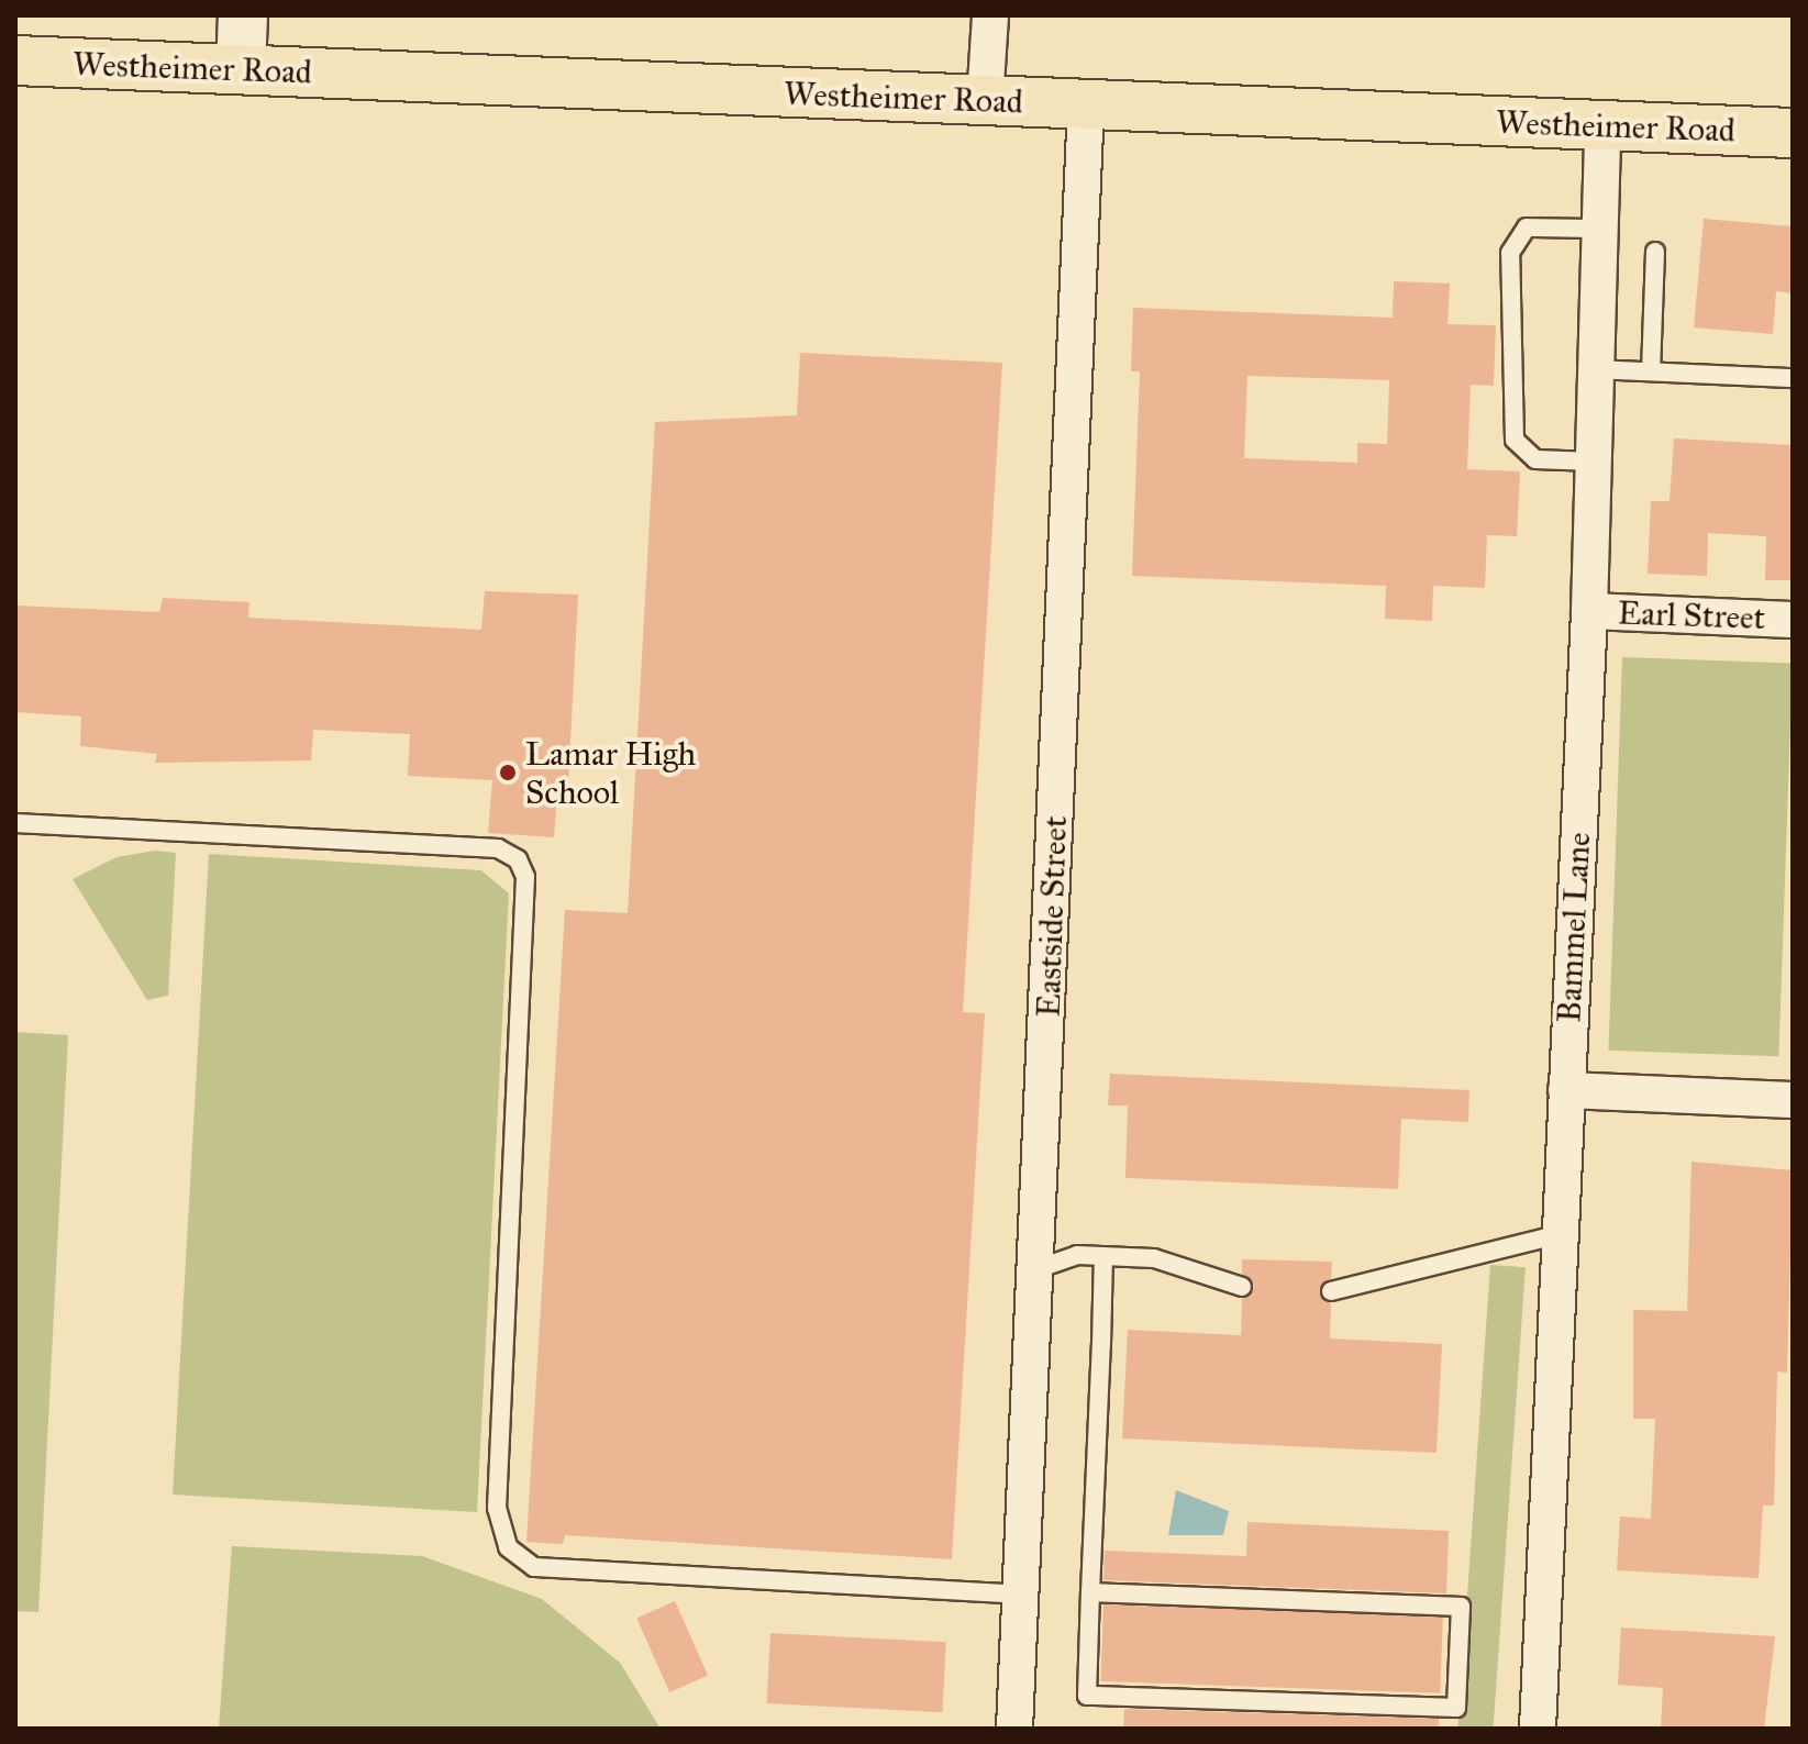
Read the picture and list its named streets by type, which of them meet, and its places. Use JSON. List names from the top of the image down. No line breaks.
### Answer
{"streets":{"main road":["Westheimer Road"],"street":["Earl Street","Eastside Street","Bammel Lane"]},"crossings":[["Westheimer Road","Eastside Street"],["Westheimer Road","Bammel Lane"],["Earl Street","Bammel Lane"]],"places":["Lamar High School"]}
